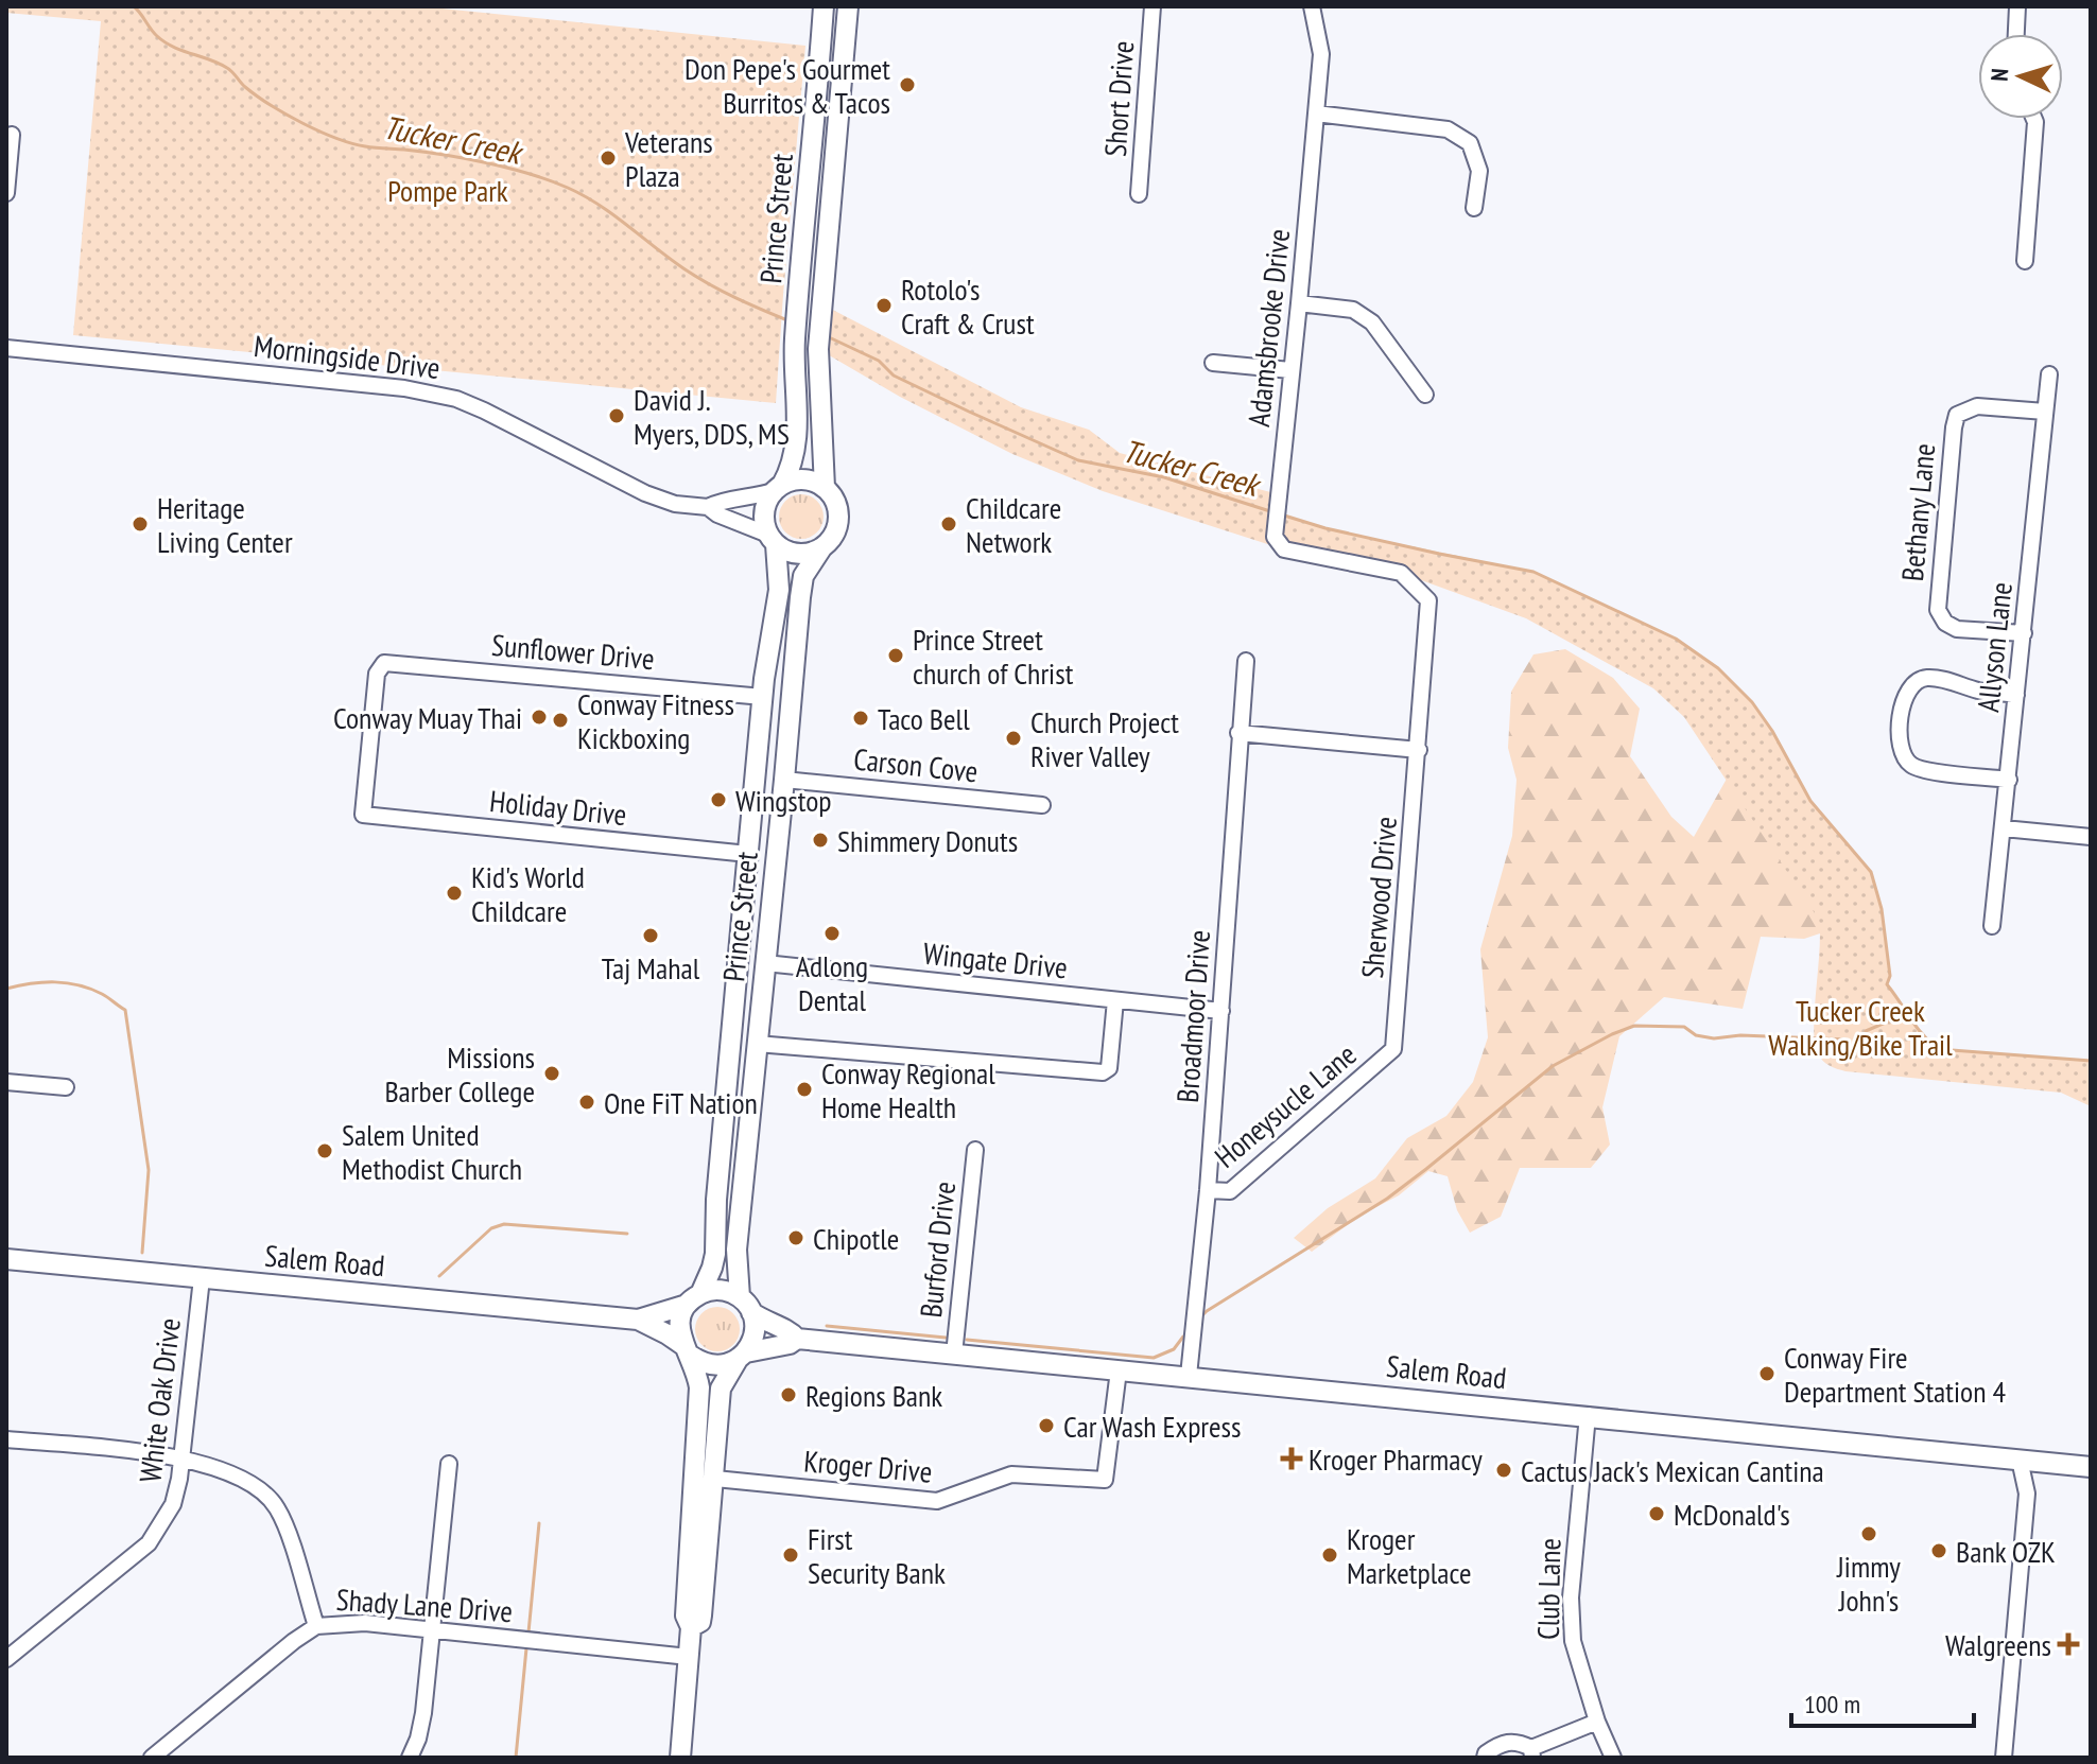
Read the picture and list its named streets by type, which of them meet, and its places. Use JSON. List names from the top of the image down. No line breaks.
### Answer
{"streets":{"main road":["Prince Street","Salem Road"],"street":["Short Drive","Adamsbrooke Drive","Morningside Drive","Bethany Lane","Allyson Lane","Sunflower Drive","Carson Cove","Holiday Drive","Sherwood Drive","Wingate Drive","Broadmoor Drive","Honeysucle Lane","Burford Drive","White Oak Drive","Kroger Drive","Club Lane","Shady Lane Drive"]},"crossings":[["Prince Street","Morningside Drive"],["Prince Street","Sunflower Drive"],["Prince Street","Carson Cove"],["Prince Street","Holiday Drive"],["Prince Street","Wingate Drive"],["Prince Street","Salem Road"],["Adamsbrooke Drive","Sherwood Drive"],["Bethany Lane","Allyson Lane"],["Sunflower Drive","Holiday Drive"],["Sherwood Drive","Honeysucle Lane"],["Wingate Drive","Broadmoor Drive"],["Broadmoor Drive","Honeysucle Lane"],["Broadmoor Drive","Salem Road"],["Burford Drive","Salem Road"],["Salem Road","White Oak Drive"],["Salem Road","Kroger Drive"],["Salem Road","Club Lane"]],"water":["Tucker Creek"],"parks":["Pompe Park","Tucker Creek Walking/Bike Trail"],"places":{"other":["Don Pepe's Gourmet Burritos & Tacos","Veterans Plaza","Rotolo's Craft & Crust","David J. Myers, DDS, MS","Heritage Living Center","Childcare Network","Prince Street church of Christ","Conway Muay Thai","Taco Bell","Conway Fitness Kickboxing","Church Project River Valley","Wingstop","Shimmery Donuts","Kid's World Childcare","Adlong Dental","Taj Mahal","Missions Barber College","Conway Regional Home Health","One FiT Nation","Salem United Methodist Church","Chipotle","Conway Fire Department Station 4","Regions Bank","Car Wash Express","Cactus Jack's Mexican Cantina","McDonald's","Jimmy John's","Bank OZK","First Security Bank","Kroger Marketplace"],"health":["Kroger Pharmacy","Walgreens"]},"scale_bar":"100 m","north":"left"}
